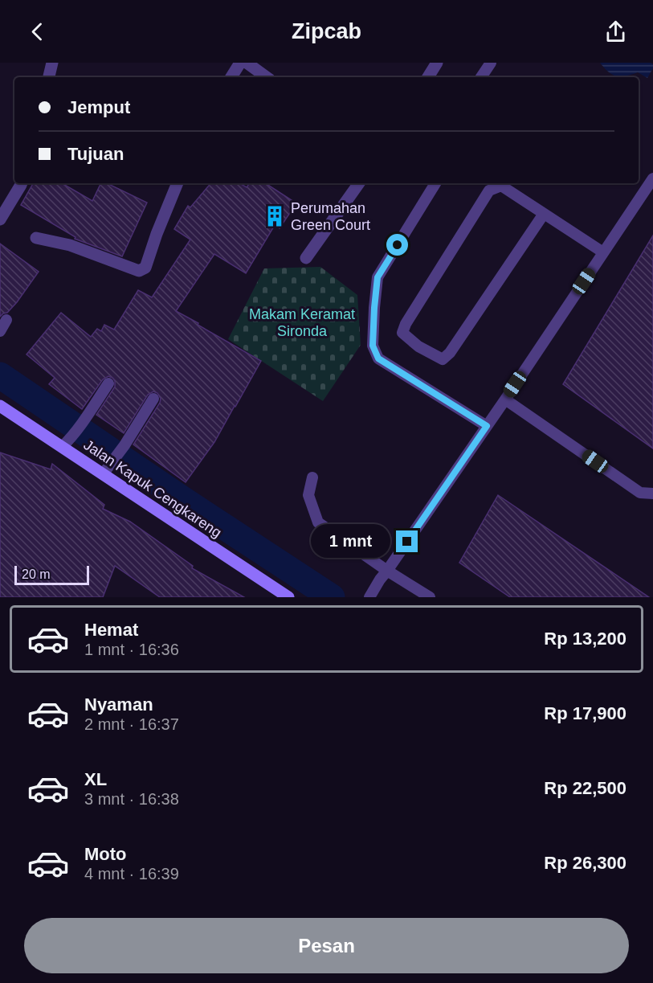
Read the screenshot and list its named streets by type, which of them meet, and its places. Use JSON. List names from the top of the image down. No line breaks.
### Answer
{"streets":{"street":["Jalan Kapuk Cengkareng"]},"parks":["Makam Keramat Sironda"],"places":{"building":["Perumahan Green Court"]},"scale_bar":"20 m","page":{"header":"Zipcab","banner":["Jemput","Tujuan"],"bubble":"1 mnt","scale":"20 m","list":[{"name":"Hemat","note":"1 mnt · 16:36","value":"Rp 13,200"},{"name":"Nyaman","note":"2 mnt · 16:37","value":"Rp 17,900"},{"name":"XL","note":"3 mnt · 16:38","value":"Rp 22,500"},{"name":"Moto","note":"4 mnt · 16:39","value":"Rp 26,300"}],"buttons":"Pesan"}}
